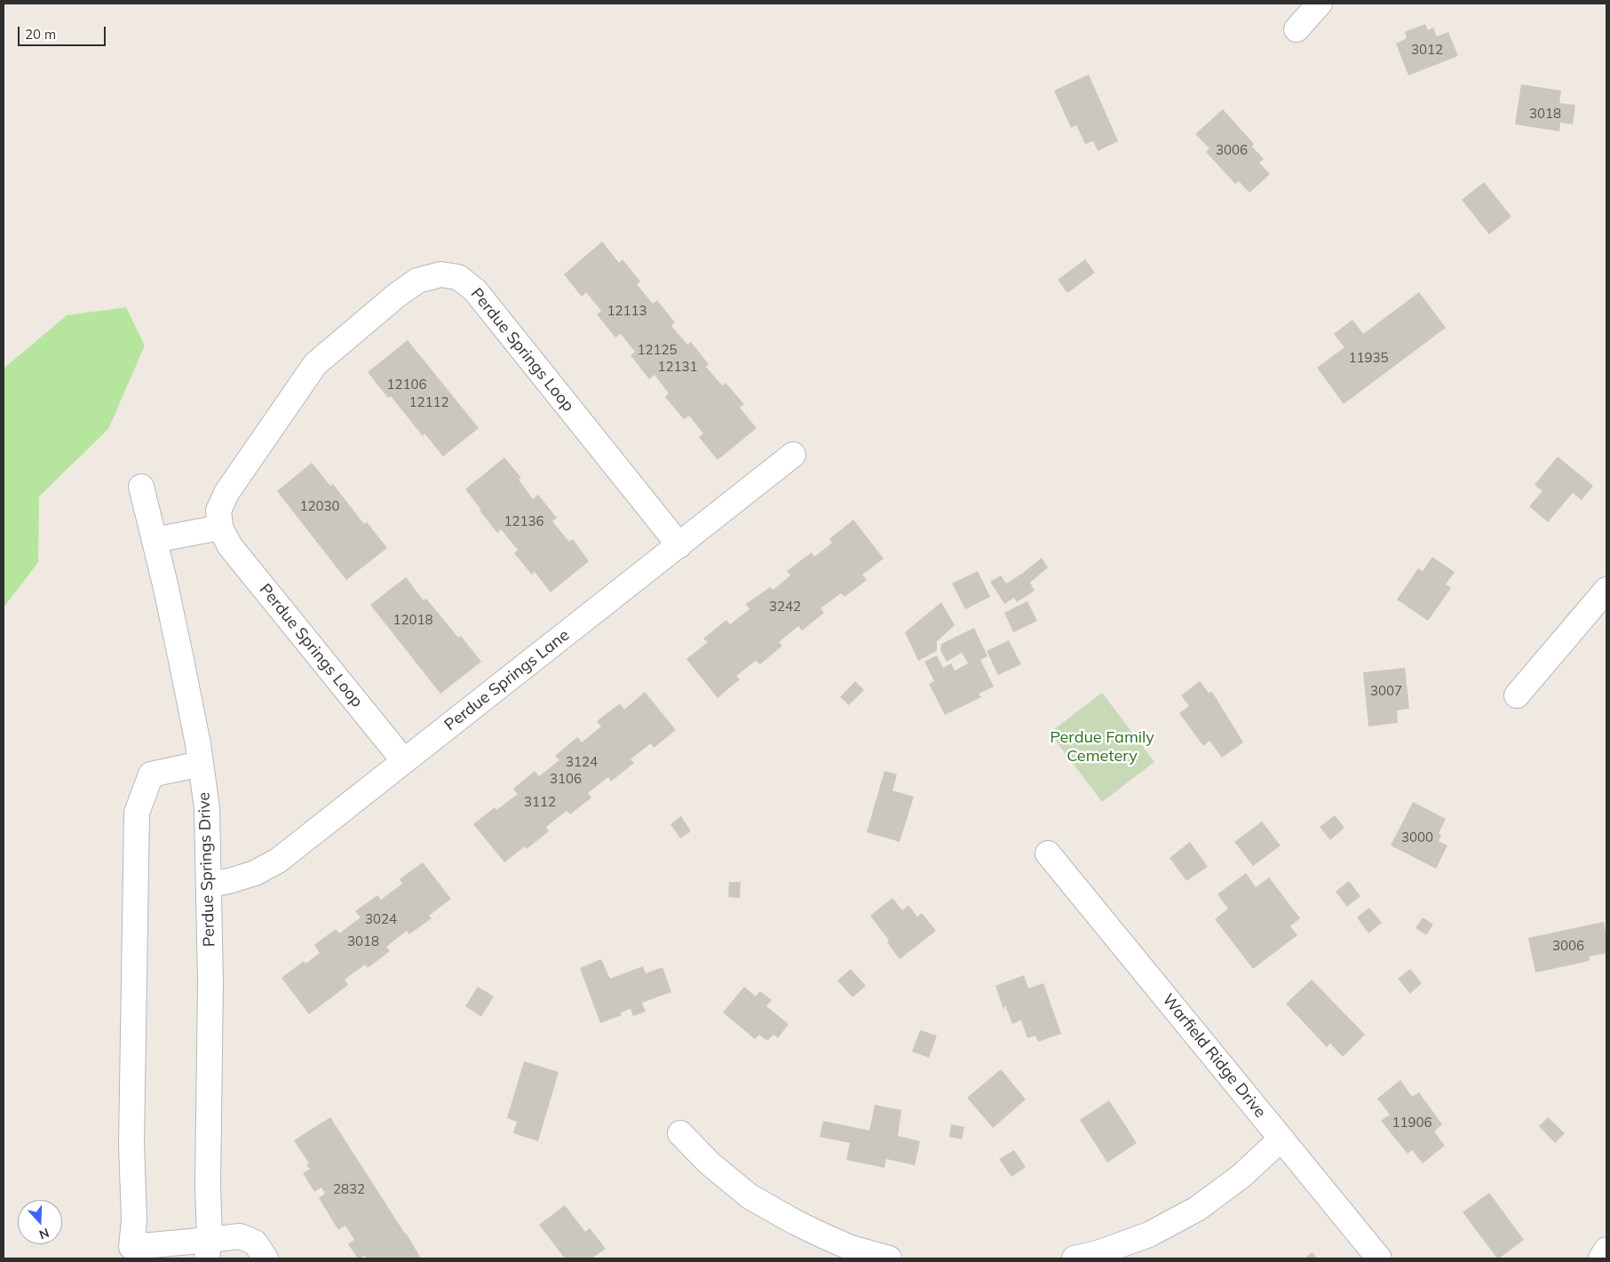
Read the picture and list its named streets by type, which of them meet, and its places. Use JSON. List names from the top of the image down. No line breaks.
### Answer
{"streets":{"street":["Perdue Springs Loop","Perdue Springs Lane","Perdue Springs Drive","Warfield Ridge Drive"]},"crossings":[["Perdue Springs Loop","Perdue Springs Lane"],["Perdue Springs Lane","Perdue Springs Drive"]],"parks":["Perdue Family Cemetery"],"house_numbers":["3012","3018","3006","12113","12125","11935","12131","12106","12112","12030","12136","3242","12018","3007","3124","3106","3112","3000","3024","3018","3006","11906","2832"],"scale_bar":"20 m","north":"bottom"}
